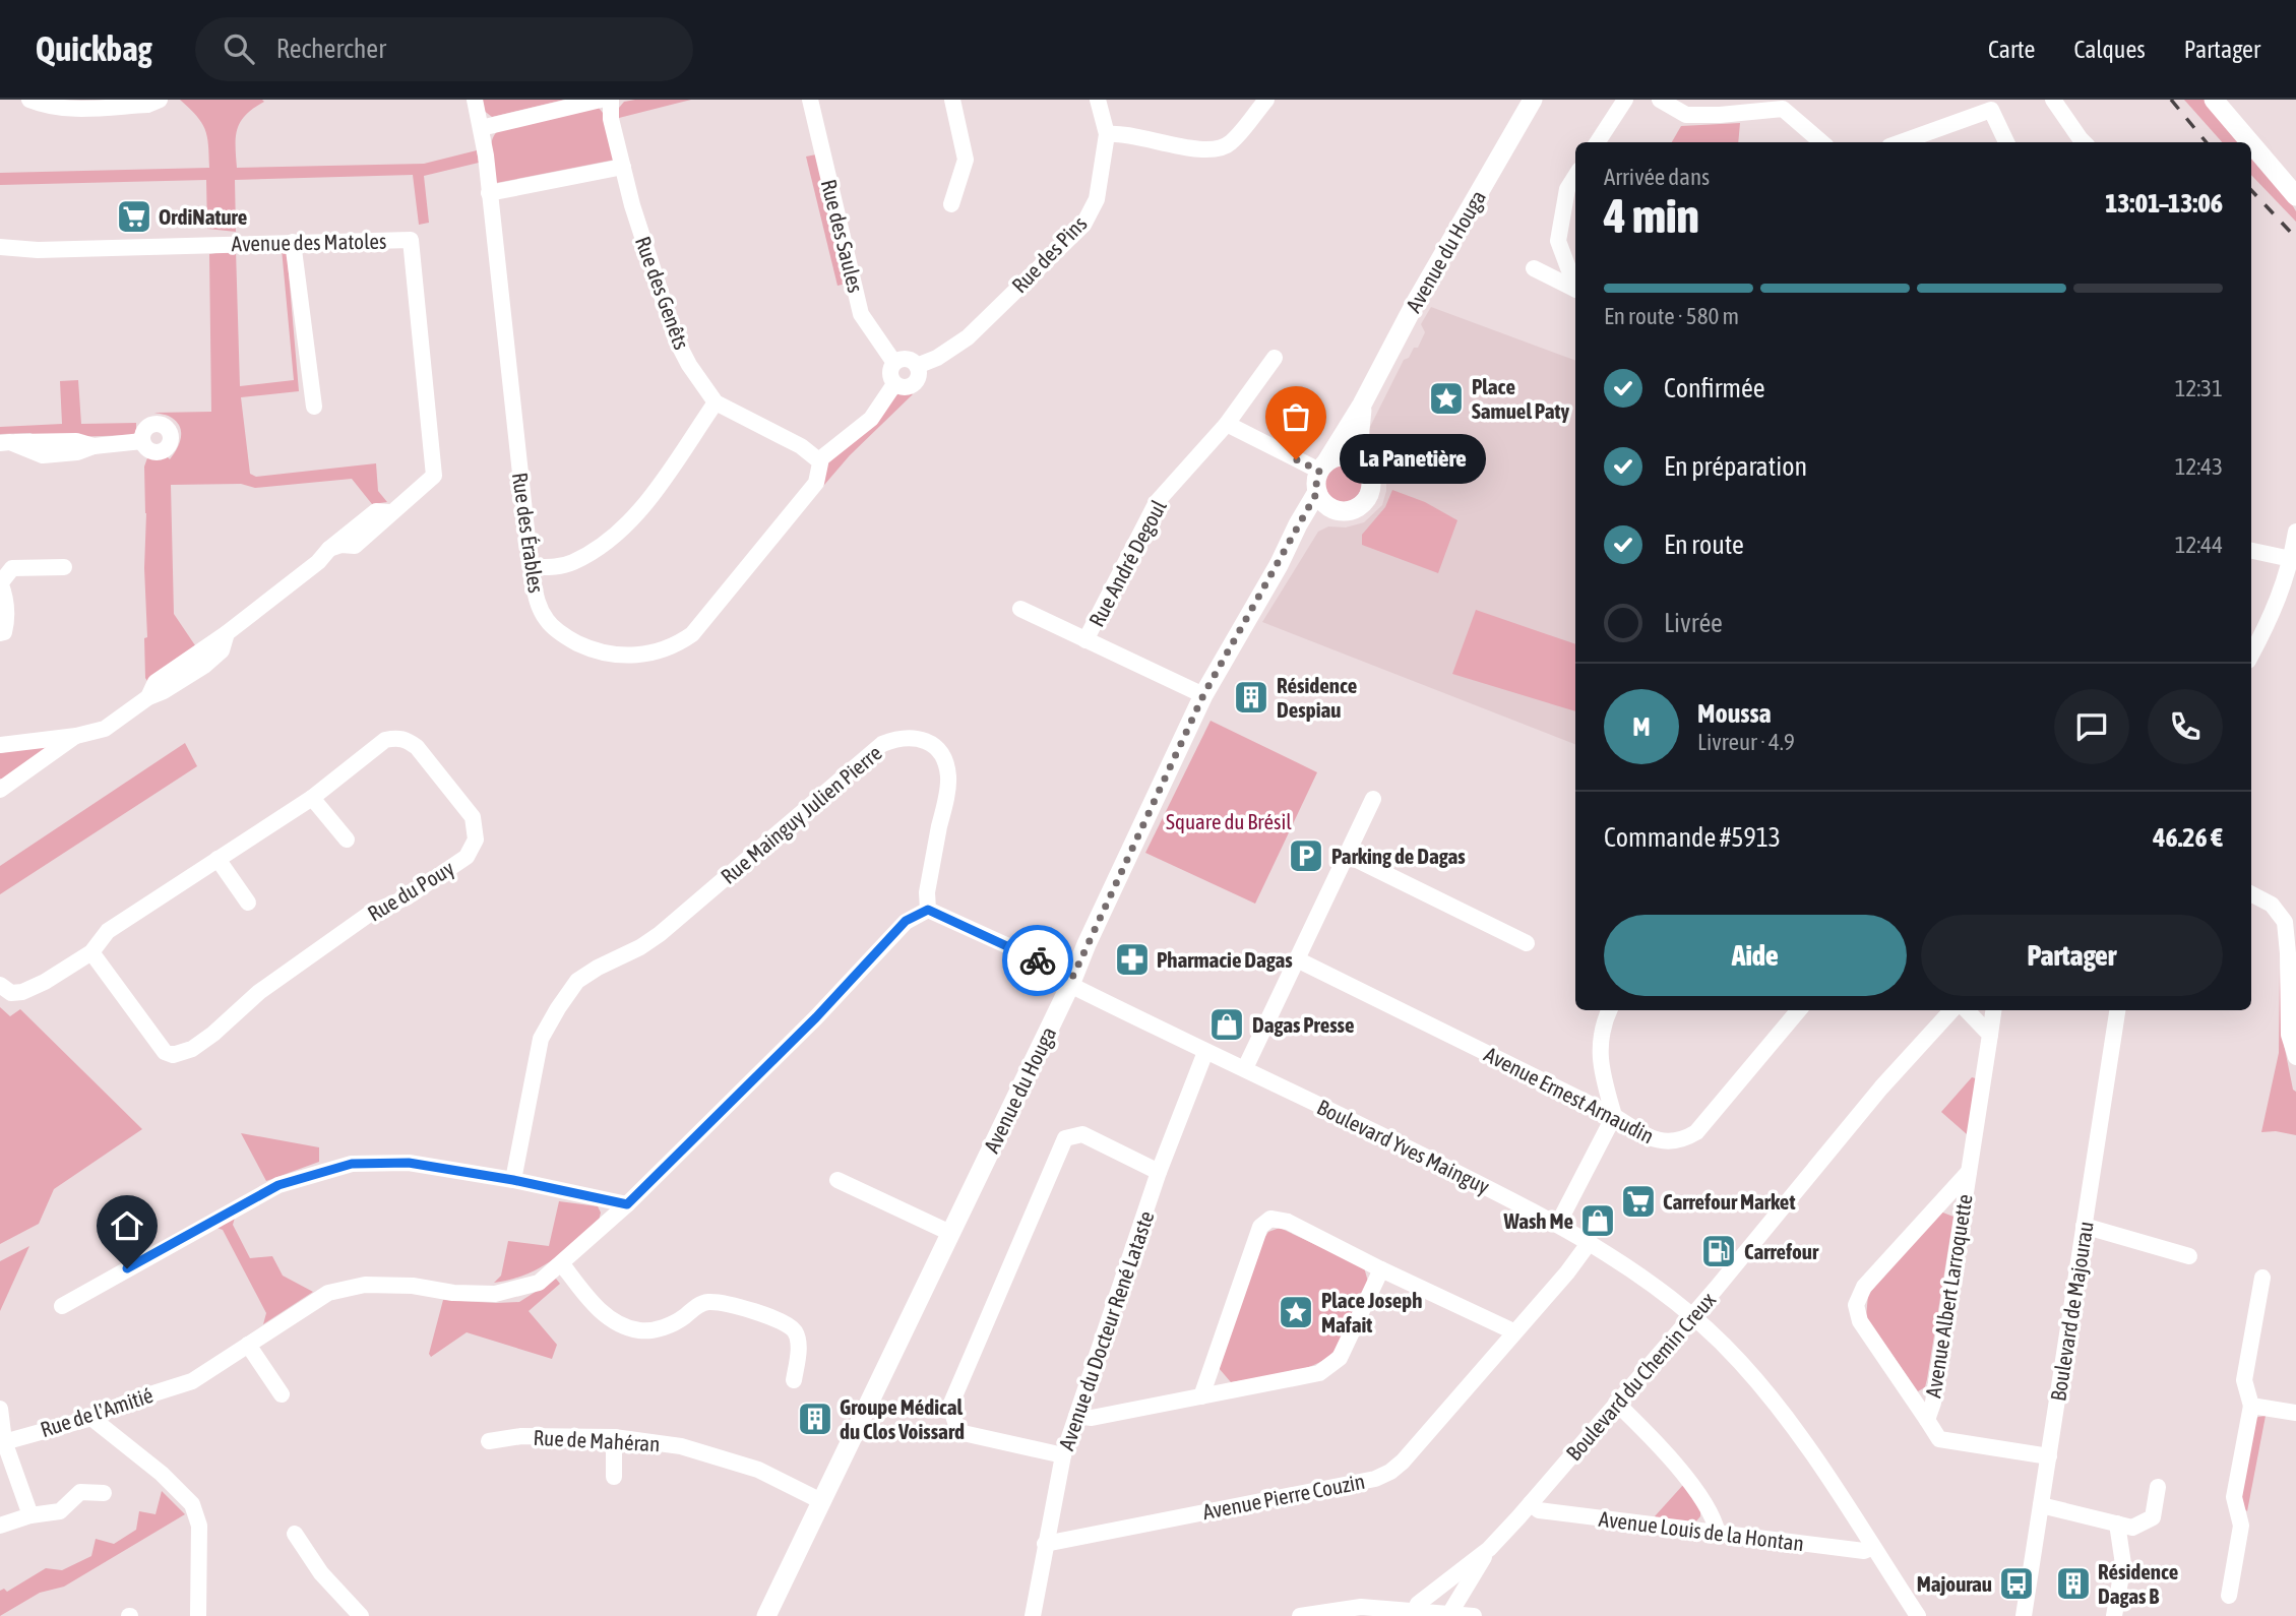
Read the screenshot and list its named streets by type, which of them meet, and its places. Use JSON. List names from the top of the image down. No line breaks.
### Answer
{"streets":{"main road":["Avenue du Houga"],"street":["Rue des Saules","Avenue des Matoles","Rue des Pins","Rue des Genêts","Rue des Érables","Rue André Degoul","Rue Mainguy Julien Pierre","Rue du Pouy","Avenue Ernest Arnaudin","Boulevard Yves Mainguy","Avenue Albert Larroquette","Boulevard de Majourau","Avenue du Docteur René Lataste","Boulevard du Chemin Creux","Rue de l'Amitié","Rue de Mahéran","Avenue Pierre Couzin","Avenue Louis de la Hontan"]},"crossings":[["Rue des Saules","Rue des Pins"],["Avenue du Houga","Boulevard Yves Mainguy"],["Avenue du Houga","Rue de Mahéran"],["Rue Mainguy Julien Pierre","Rue de l'Amitié"],["Boulevard Yves Mainguy","Avenue du Docteur René Lataste"],["Boulevard Yves Mainguy","Boulevard du Chemin Creux"],["Boulevard Yves Mainguy","Avenue Pierre Couzin"],["Boulevard Yves Mainguy","Avenue Louis de la Hontan"],["Avenue Albert Larroquette","Boulevard de Majourau"],["Avenue du Docteur René Lataste","Avenue Pierre Couzin"],["Boulevard du Chemin Creux","Avenue Louis de la Hontan"]],"parks":["Square du Brésil"],"places":{"supermarket":["OrdiNature","Carrefour Market"],"place":["Place Samuel Paty","Place Joseph Mafait"],"other":["La Panetière"],"building":["Résidence Despiau","Groupe Médical du Clos Voissard","Résidence Dagas B"],"parking":["Parking de Dagas"],"pharmacy":["Pharmacie Dagas"],"shop":["Dagas Presse","Wash Me"],"fuel station":["Carrefour"],"bus stop":["Majourau"]},"page":{"header":"Quickbag","search":"Rechercher","nav":["Carte","Calques","Partager"],"heading":["4 min","Arrivée dans","13:01–13:06"],"panel":["Moussa","Livreur · 4.9","Commande #5913","46.26 €"],"bar":"En route · 580 m","list":[["Confirmée","12:31"],["En préparation","12:43"],["En route","12:44"],"Livrée"],"bubble":"La Panetière","round":"M","buttons":["Aide","Partager"]}}
